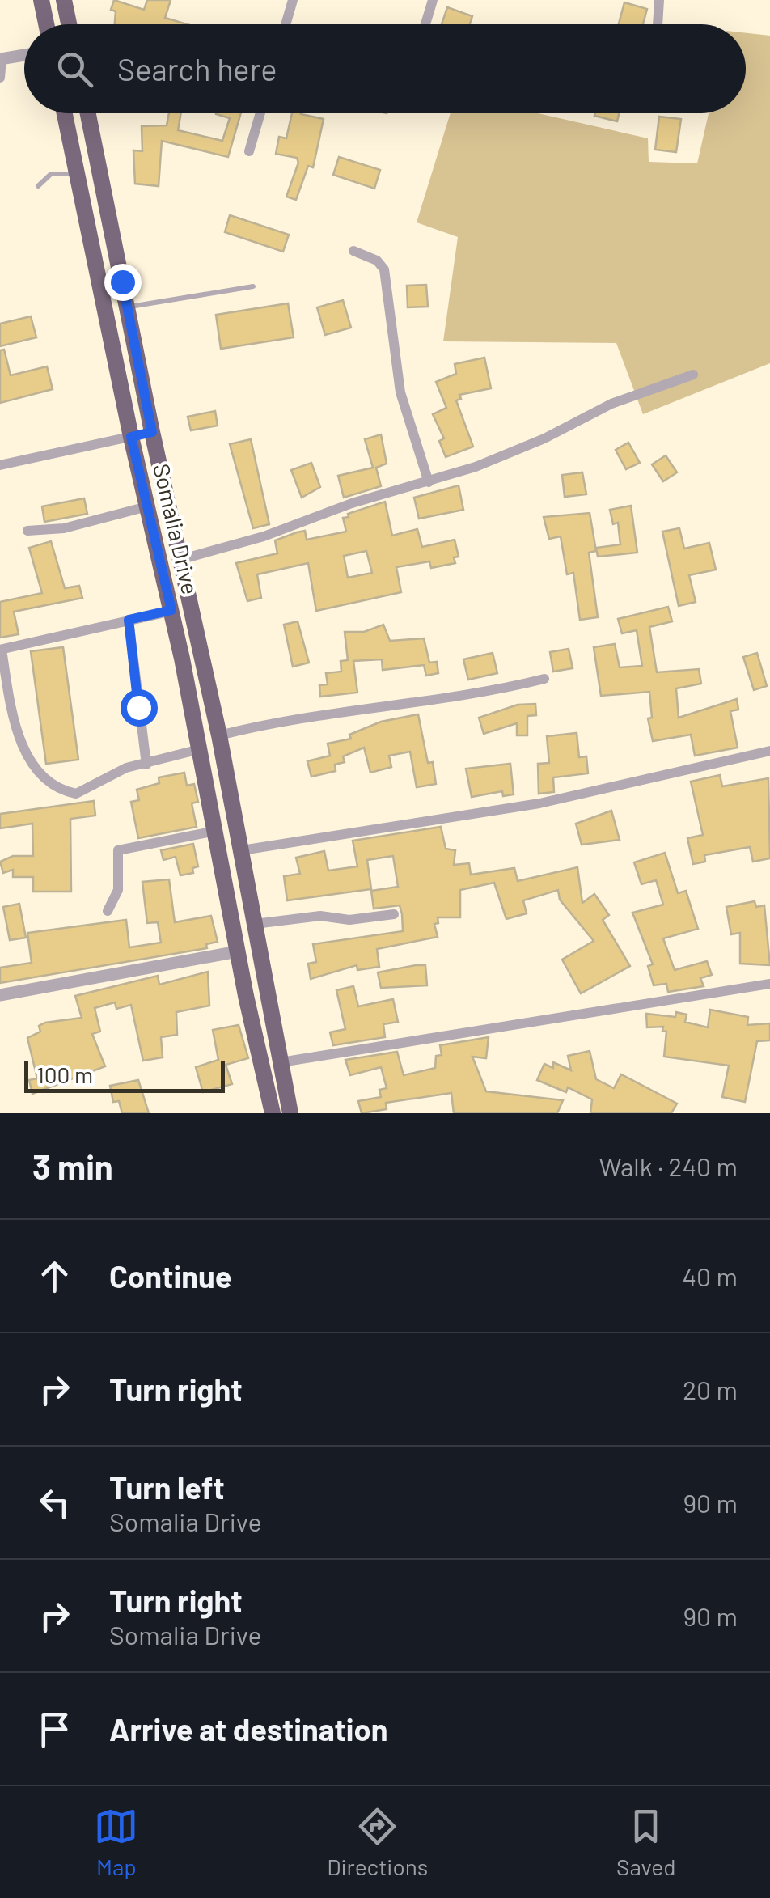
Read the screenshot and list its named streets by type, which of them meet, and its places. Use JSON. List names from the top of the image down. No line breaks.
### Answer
{"streets":{"main road":["Somalia Drive"]},"scale_bar":"100 m","page":{"search":"Search here","scale":"100 m","heading":["3 min","Walk · 240 m"],"list":[["Continue","40 m"],["Turn right","20 m"],["Turn left","Somalia Drive","90 m"],["Turn right","Somalia Drive","90 m"],"Arrive at destination"],"nav":["Map","Directions","Saved"]}}
